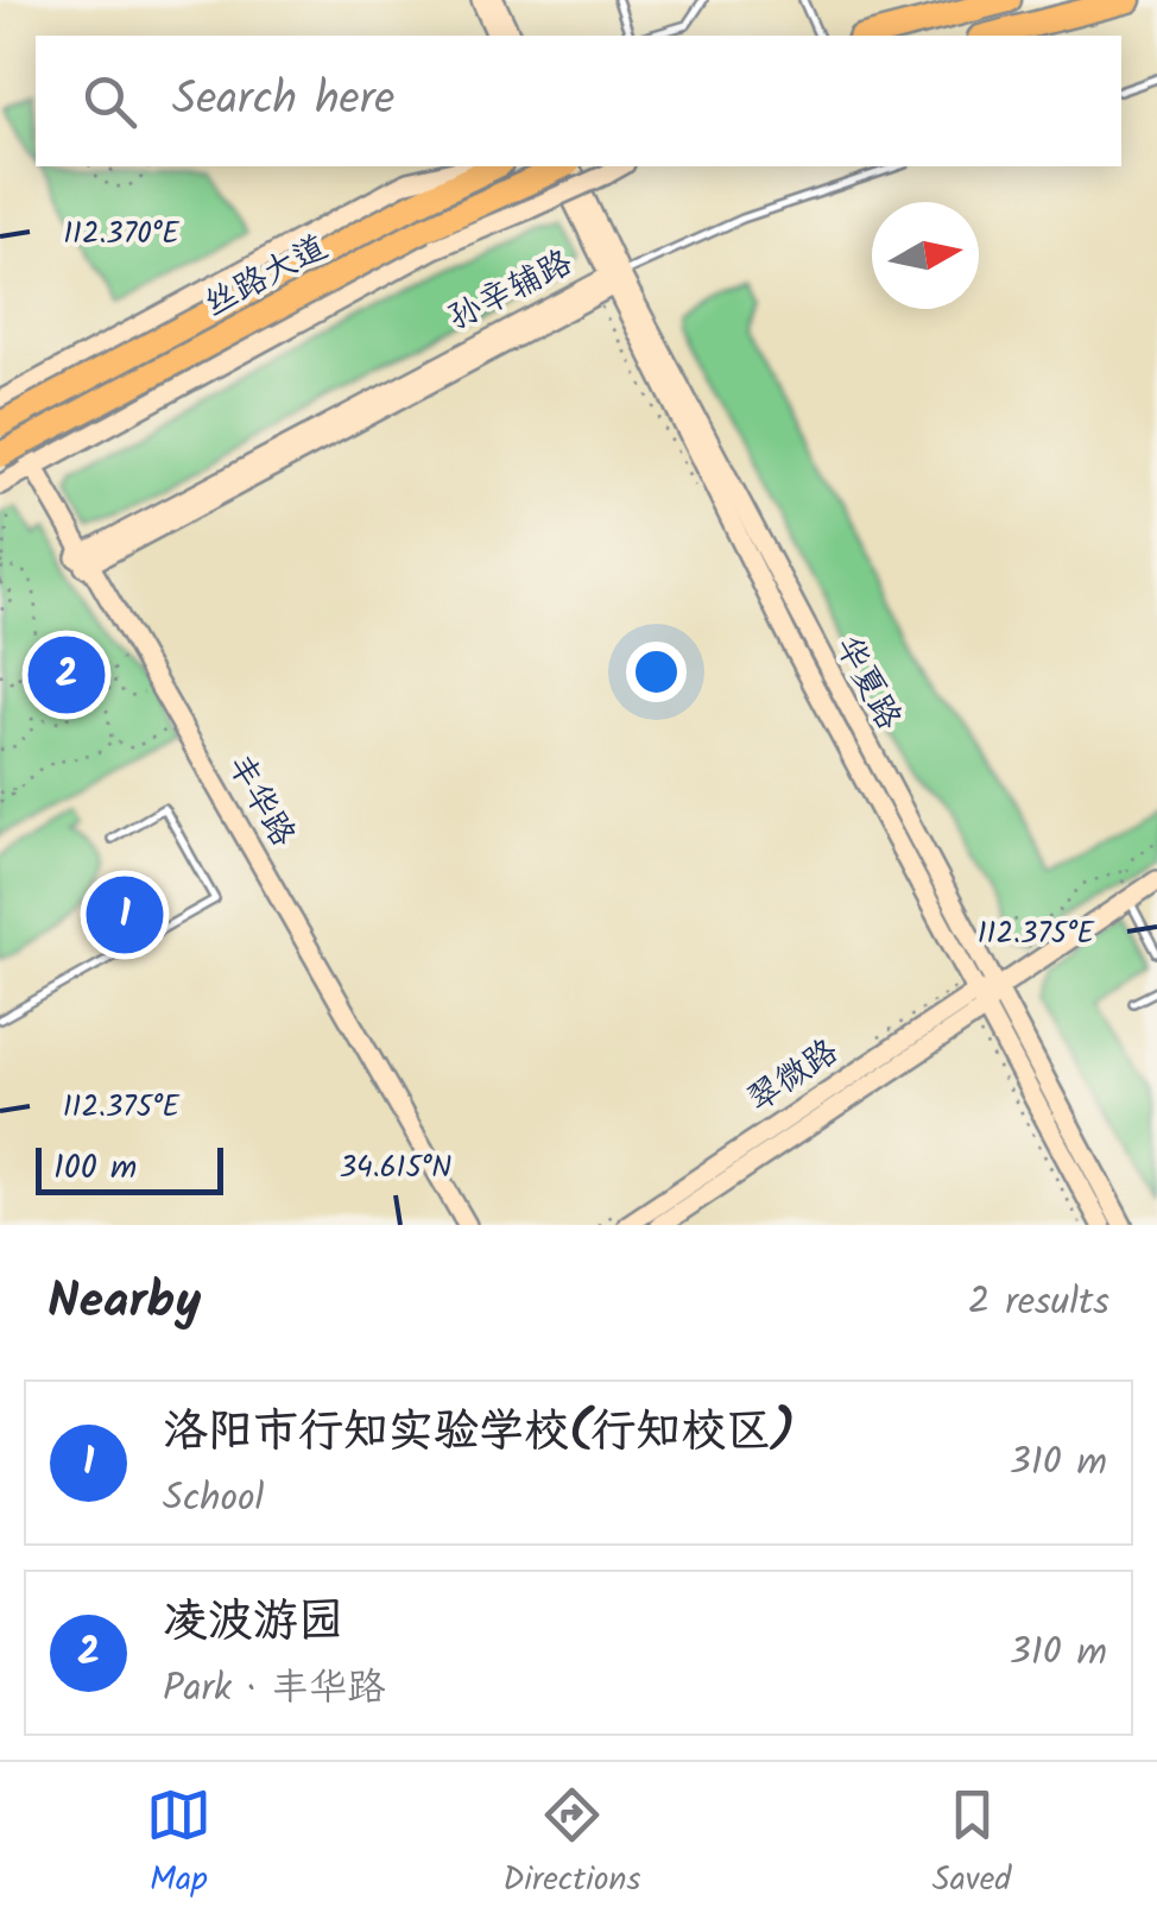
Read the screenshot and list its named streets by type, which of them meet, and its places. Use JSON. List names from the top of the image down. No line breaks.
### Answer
{"streets":{"highway":["丝路大道"],"street":["孙辛辅路","华夏路","丰华路","翠微路"]},"crossings":[["丝路大道","丰华路"],["孙辛辅路","华夏路"],["孙辛辅路","丰华路"],["华夏路","翠微路"]],"scale_bar":"100 m","north":"right","page":{"search":"Search here","pins":["2","1"],"scale":"100 m","heading":["Nearby","2 results"],"list":[{"mark":"1","name":"洛阳市行知实验学校(行知校区)","note":"School","value":"310 m"},{"mark":"2","name":"凌波游园","note":"Park · 丰华路","value":"310 m"}],"nav":["Map","Directions","Saved"]},"coordinates":["112.370°E","112.375°E","34.615°N"]}
